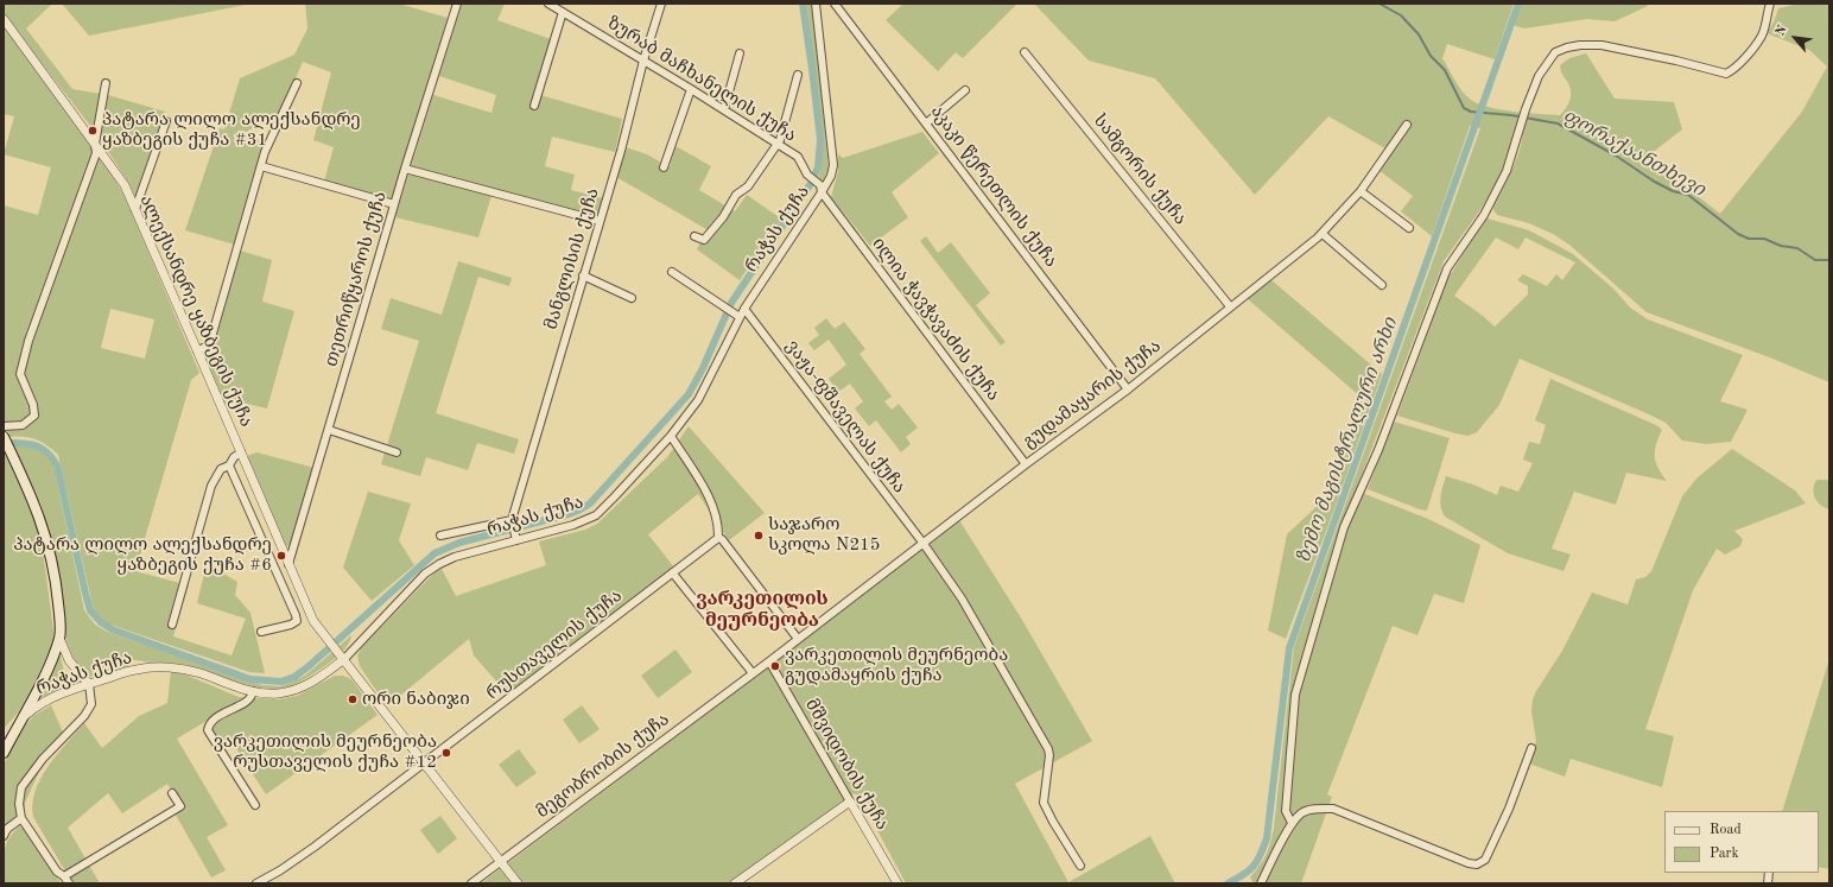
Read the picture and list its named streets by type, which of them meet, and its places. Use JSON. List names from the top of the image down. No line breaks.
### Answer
{"streets":{"street":["ზურაბ მაჩხანელის ქუჩა","სამგორის ქუჩა","აკაკი წერეთლის ქუჩა","რაჭას ქუჩა","მანგლისის ქუჩა","თეთრიწყაროს ქუჩა","ალექსანდრე ყაზბეგის ქუჩა","ილია ჭავჭავაძის ქუჩა","გუდამაყარის ქუჩა","ვაჟა-ფშაველას ქუჩა","რუსთაველის ქუჩა","მშვიდობის ქუჩა","მეგობრობის ქუჩა"]},"crossings":[["ზურაბ მაჩხანელის ქუჩა","რაჭას ქუჩა"],["ზურაბ მაჩხანელის ქუჩა","მანგლისის ქუჩა"],["ზურაბ მაჩხანელის ქუჩა","ილია ჭავჭავაძის ქუჩა"],["სამგორის ქუჩა","გუდამაყარის ქუჩა"],["აკაკი წერეთლის ქუჩა","გუდამაყარის ქუჩა"],["რაჭას ქუჩა","ალექსანდრე ყაზბეგის ქუჩა"],["რაჭას ქუჩა","ილია ჭავჭავაძის ქუჩა"],["რაჭას ქუჩა","ვაჟა-ფშაველას ქუჩა"],["თეთრიწყაროს ქუჩა","ალექსანდრე ყაზბეგის ქუჩა"],["ალექსანდრე ყაზბეგის ქუჩა","რუსთაველის ქუჩა"],["ალექსანდრე ყაზბეგის ქუჩა","მეგობრობის ქუჩა"],["ილია ჭავჭავაძის ქუჩა","გუდამაყარის ქუჩა"],["გუდამაყარის ქუჩა","ვაჟა-ფშაველას ქუჩა"],["გუდამაყარის ქუჩა","მშვიდობის ქუჩა"],["გუდამაყარის ქუჩა","მეგობრობის ქუჩა"],["მშვიდობის ქუჩა","მეგობრობის ქუჩა"]],"districts":["ვარკეთილის მეურნეობა"],"water":["ფორაქაანთხევი","ზემო მაგისტრალური არხი"],"places":["პატარა ლილო ალექსანდრე ყაზბეგის ქუჩა #31","საჯარო სკოლა N215","პატარა ლილო ალექსანდრე ყაზბეგის ქუჩა #6","ვარკეთილის მეურნეობა გუდამაყრის ქუჩა","ორი ნაბიჯი","ვარკეთილის მეურნეობა რუსთაველის ქუჩა #12"],"legend":["Road","Park"],"north":"top left"}
